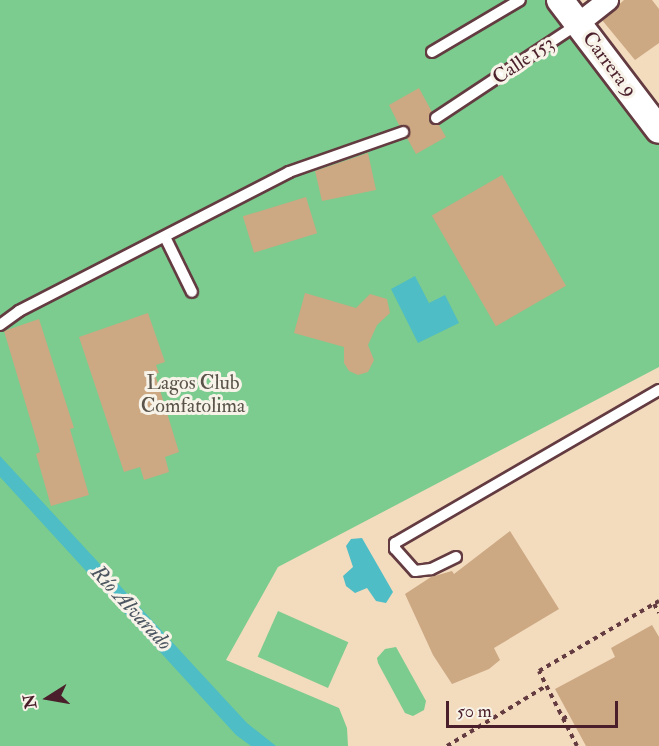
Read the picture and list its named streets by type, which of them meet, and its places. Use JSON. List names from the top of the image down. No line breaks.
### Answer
{"streets":{"street":["Calle 153","Carrera 9"]},"crossings":[["Calle 153","Carrera 9"]],"water":["Río Alvarado"],"parks":["Lagos Club Comfatolima"],"scale_bar":"50 m","north":"left"}
